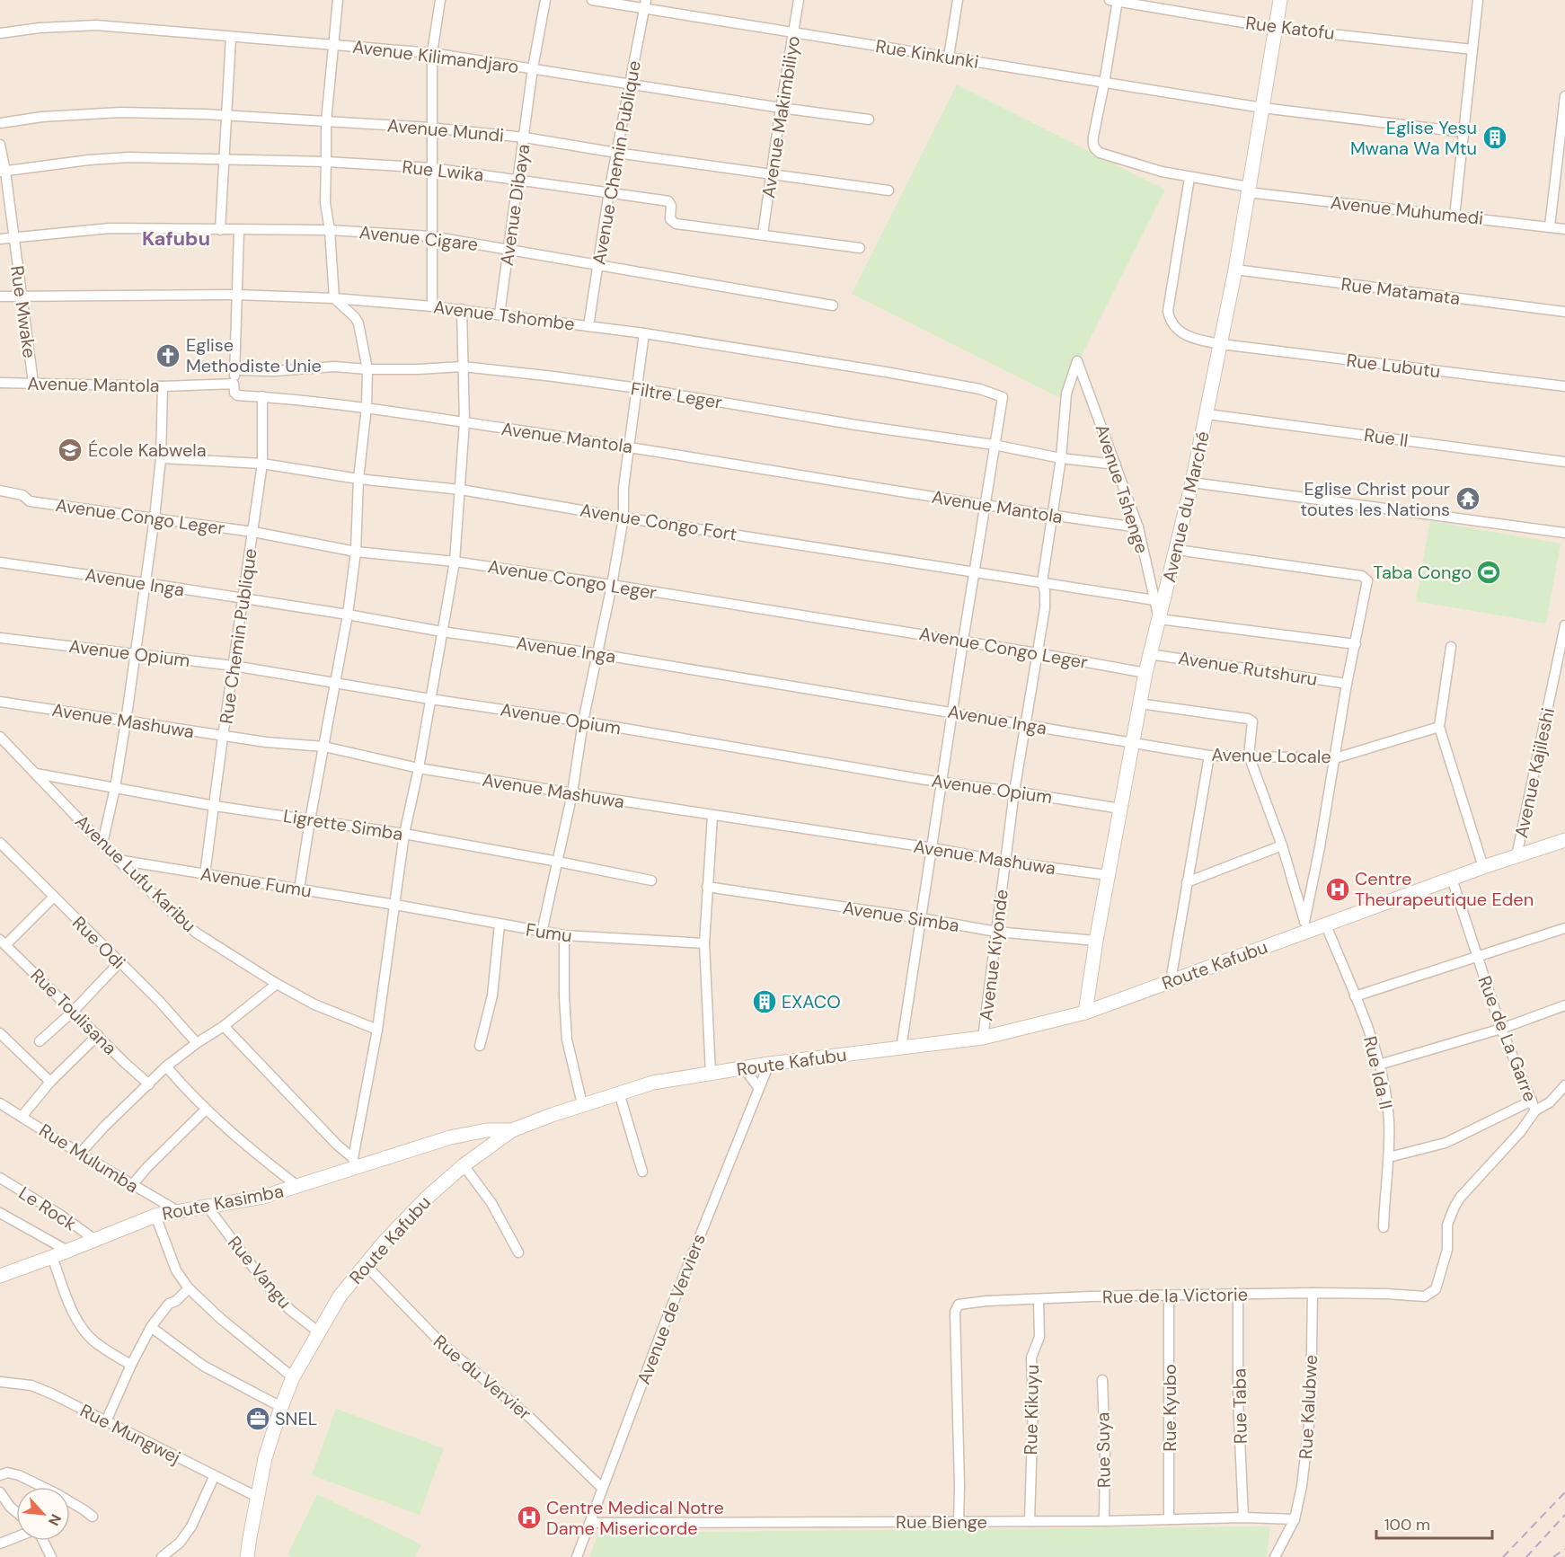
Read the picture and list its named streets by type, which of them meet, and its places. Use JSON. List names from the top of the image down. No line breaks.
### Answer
{"streets":{"main road":["Avenue du Marché","Route Kafubu","Route Kasimba"],"street":["Rue Katofu","Rue Kinkunki","Avenue Kilimandjaro","Avenue Makimbiliyo","Avenue Mundi","Avenue Chemin Publique","Rue Lwika","Avenue Dibaya","Avenue Muhumedi","Avenue Cigare","Rue Matamata","Rue Mwake","Avenue Tshombe","Rue Lubutu","Avenue Mantola","Filtre Leger","Rue II","Avenue Tshenge","Avenue Congo Leger","Avenue Congo Fort","Avenue Inga","Rue Chemin Publique","Avenue Opium","Avenue Rutshuru","Avenue Mashuwa","Avenue Locale","Avenue Kajileshi","Ligrette Simba","Avenue Lufu Karibu","Avenue Fumu","Avenue Simba","Fumu","Rue Odi","Avenue Kiyonde","Rue Toulisana","Rue de La Garre","Rue Ida II","Rue Mulumba","Le Rock","Rue Vangu","Rue de la Victorie","Avenue de Verviers","Rue du Vervier","Rue Taba","Rue Kalubwe","Rue Kyubo","Rue Kikuyu","Rue Mungwej","Rue Suya","Rue Bienge"]},"crossings":[["Rue Katofu","Avenue du Marché"],["Rue Kinkunki","Avenue Makimbiliyo"],["Rue Kinkunki","Avenue Chemin Publique"],["Rue Kinkunki","Avenue Muhumedi"],["Rue Kinkunki","Avenue du Marché"],["Avenue Kilimandjaro","Avenue Makimbiliyo"],["Avenue Kilimandjaro","Avenue Chemin Publique"],["Avenue Kilimandjaro","Avenue Dibaya"],["Avenue Makimbiliyo","Avenue Mundi"],["Avenue Makimbiliyo","Rue Lwika"],["Avenue Mundi","Avenue Chemin Publique"],["Avenue Mundi","Avenue Dibaya"],["Avenue Chemin Publique","Rue Lwika"],["Avenue Chemin Publique","Avenue Cigare"],["Avenue Chemin Publique","Avenue Tshombe"],["Rue Lwika","Avenue Dibaya"],["Rue Lwika","Rue Mwake"],["Avenue Dibaya","Avenue Cigare"],["Avenue Dibaya","Avenue Tshombe"],["Avenue Muhumedi","Rue Lubutu"],["Avenue Muhumedi","Avenue du Marché"],["Avenue Cigare","Rue Mwake"],["Rue Matamata","Avenue du Marché"],["Rue Mwake","Avenue Tshombe"],["Rue Mwake","Avenue Mantola"],["Avenue Tshombe","Filtre Leger"],["Rue Lubutu","Avenue du Marché"],["Avenue Mantola","Avenue Tshenge"],["Avenue Mantola","Rue Chemin Publique"],["Avenue Mantola","Avenue Kiyonde"],["Filtre Leger","Avenue Tshenge"],["Filtre Leger","Avenue Kiyonde"],["Rue II","Avenue du Marché"],["Avenue Tshenge","Avenue du Marché"],["Avenue Tshenge","Avenue Congo Fort"],["Avenue Tshenge","Avenue Kiyonde"],["Avenue du Marché","Avenue Congo Leger"],["Avenue du Marché","Avenue Inga"],["Avenue du Marché","Avenue Opium"],["Avenue du Marché","Avenue Rutshuru"],["Avenue du Marché","Avenue Mashuwa"],["Avenue du Marché","Avenue Locale"],["Avenue du Marché","Avenue Simba"],["Avenue du Marché","Route Kafubu"],["Avenue Congo Leger","Rue Chemin Publique"],["Avenue Congo Leger","Avenue Kiyonde"],["Avenue Congo Fort","Rue Chemin Publique"],["Avenue Congo Fort","Avenue Kiyonde"],["Avenue Inga","Rue Chemin Publique"],["Avenue Inga","Avenue Locale"],["Avenue Inga","Avenue Kiyonde"],["Rue Chemin Publique","Avenue Opium"],["Rue Chemin Publique","Avenue Mashuwa"],["Rue Chemin Publique","Ligrette Simba"],["Rue Chemin Publique","Avenue Fumu"],["Avenue Opium","Avenue Kiyonde"],["Avenue Mashuwa","Avenue Kiyonde"],["Avenue Kajileshi","Route Kafubu"],["Ligrette Simba","Avenue Lufu Karibu"],["Avenue Lufu Karibu","Avenue Fumu"],["Avenue Fumu","Fumu"],["Avenue Simba","Avenue Kiyonde"],["Avenue Kiyonde","Route Kafubu"],["Route Kafubu","Rue de La Garre"],["Route Kafubu","Rue Ida II"],["Route Kafubu","Route Kasimba"],["Route Kafubu","Rue Vangu"],["Route Kafubu","Avenue de Verviers"],["Route Kafubu","Rue du Vervier"],["Route Kafubu","Rue Mungwej"],["Rue de La Garre","Rue de la Victorie"],["Rue Mulumba","Route Kasimba"],["Route Kasimba","Le Rock"],["Route Kasimba","Rue Vangu"],["Rue de la Victorie","Rue Taba"],["Rue de la Victorie","Rue Kalubwe"],["Rue de la Victorie","Rue Kyubo"],["Rue de la Victorie","Rue Kikuyu"],["Rue de la Victorie","Rue Bienge"],["Avenue de Verviers","Rue du Vervier"],["Avenue de Verviers","Rue Bienge"],["Rue Taba","Rue Bienge"],["Rue Kalubwe","Rue Bienge"],["Rue Kyubo","Rue Bienge"],["Rue Kikuyu","Rue Bienge"],["Rue Suya","Rue Bienge"]],"districts":["Kafubu"],"places":{"building":["Eglise Yesu Mwana Wa Mtu","EXACO"],"church":["Eglise Methodiste Unie"],"school or university":["École Kabwela"],"temple":["Eglise Christ pour toutes les Nations"],"sports":["Taba Congo"],"hospital":["Centre Theurapeutique Eden","Centre Medical Notre Dame Misericorde"],"office":["SNEL"]},"scale_bar":"100 m","north":"bottom right"}
